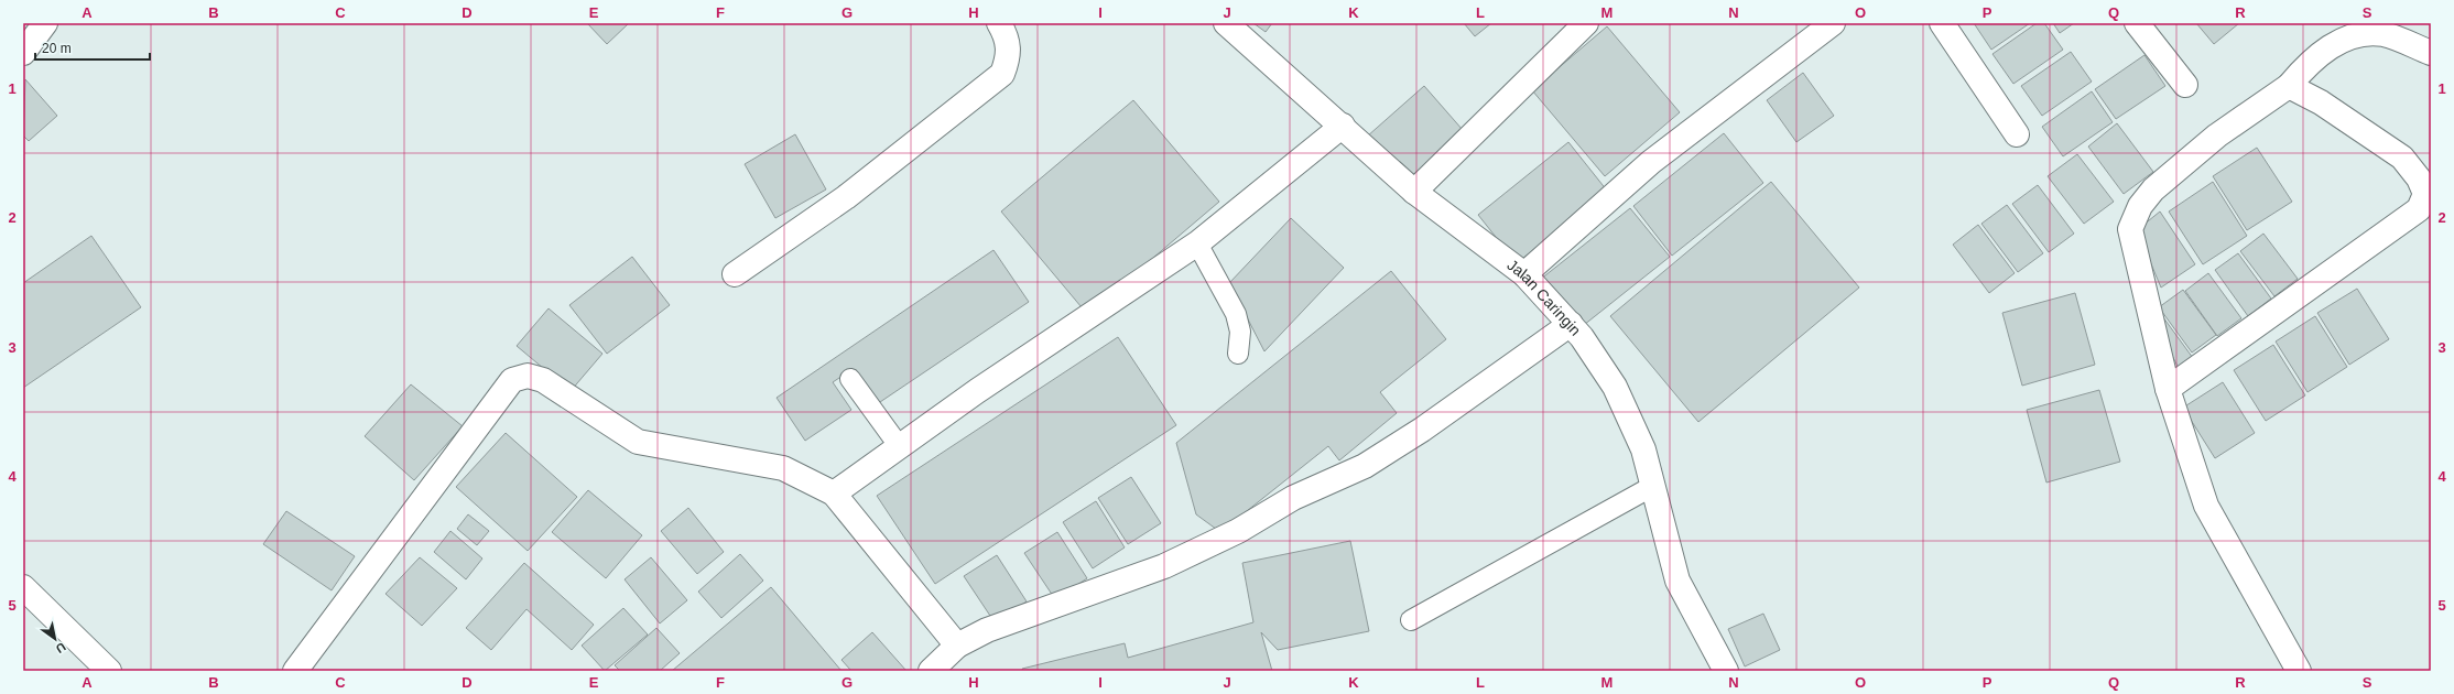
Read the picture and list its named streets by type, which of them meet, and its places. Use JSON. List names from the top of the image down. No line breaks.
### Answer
{"streets":{"street":["Jalan Caringin"]},"scale_bar":"20 m","north":"bottom right","grid":{"columns":["A","B","C","D","E","F","G","H","I","J","K","L","M","N","O","P","Q","R","S"],"rows":["1","2","3","4","5"]}}
